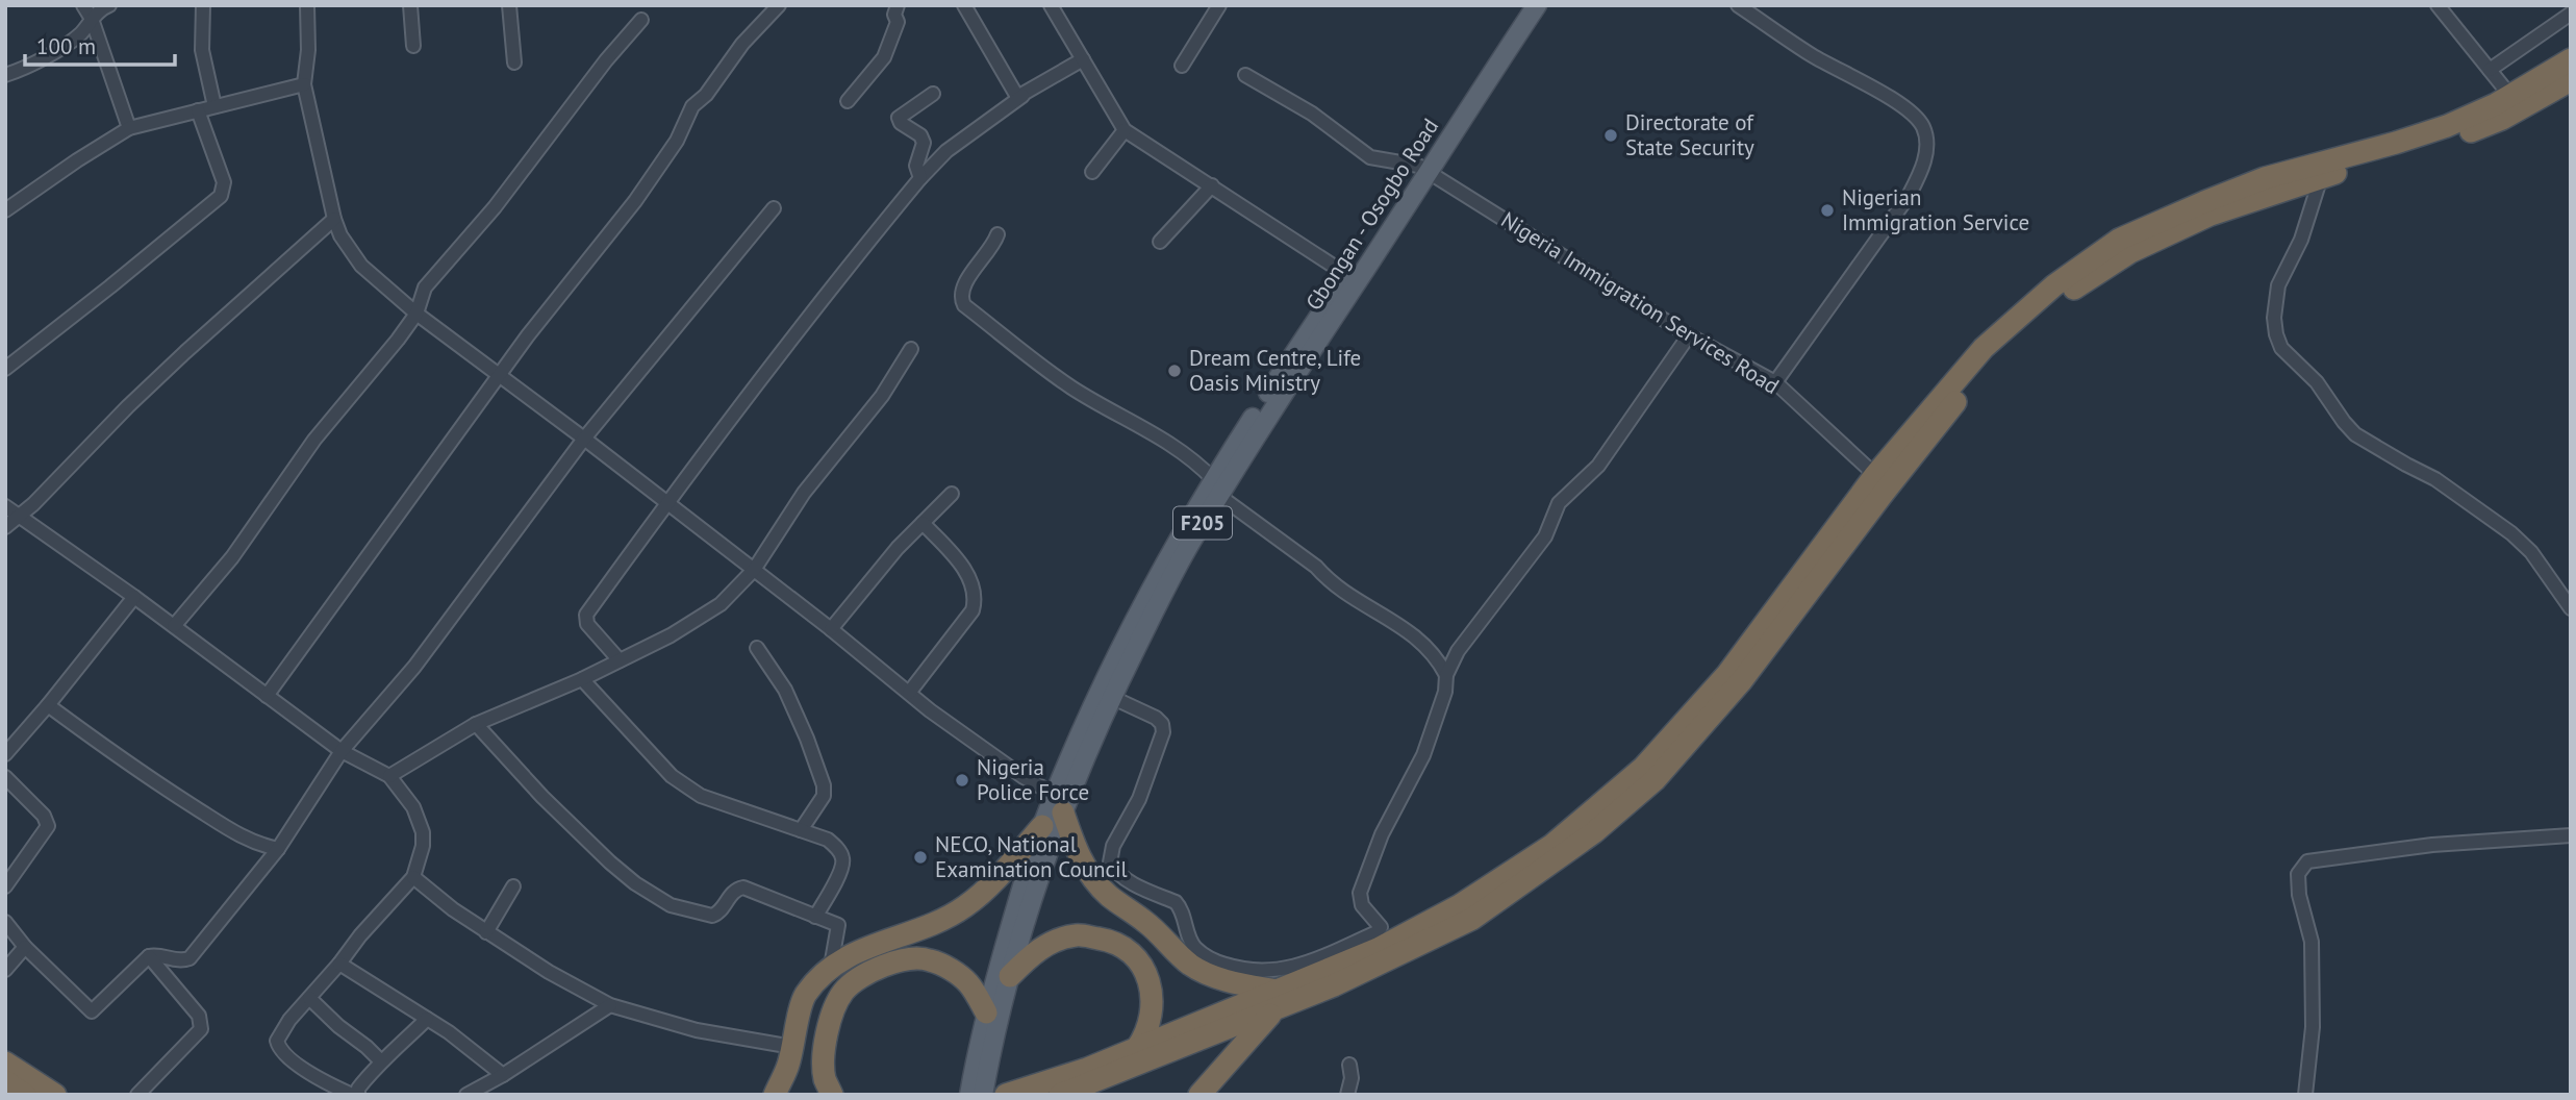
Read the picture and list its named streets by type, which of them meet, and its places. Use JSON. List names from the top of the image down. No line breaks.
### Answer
{"streets":{"main road":["Gbongan - Osogbo Road","F205"],"street":["Nigeria Immigration Services Road"]},"crossings":[["Gbongan - Osogbo Road","Nigeria Immigration Services Road"]],"places":["Directorate of State Security","Nigerian Immigration Service","Dream Centre, Life Oasis Ministry","Nigeria Police Force","NECO, National Examination Council"],"scale_bar":"100 m"}
